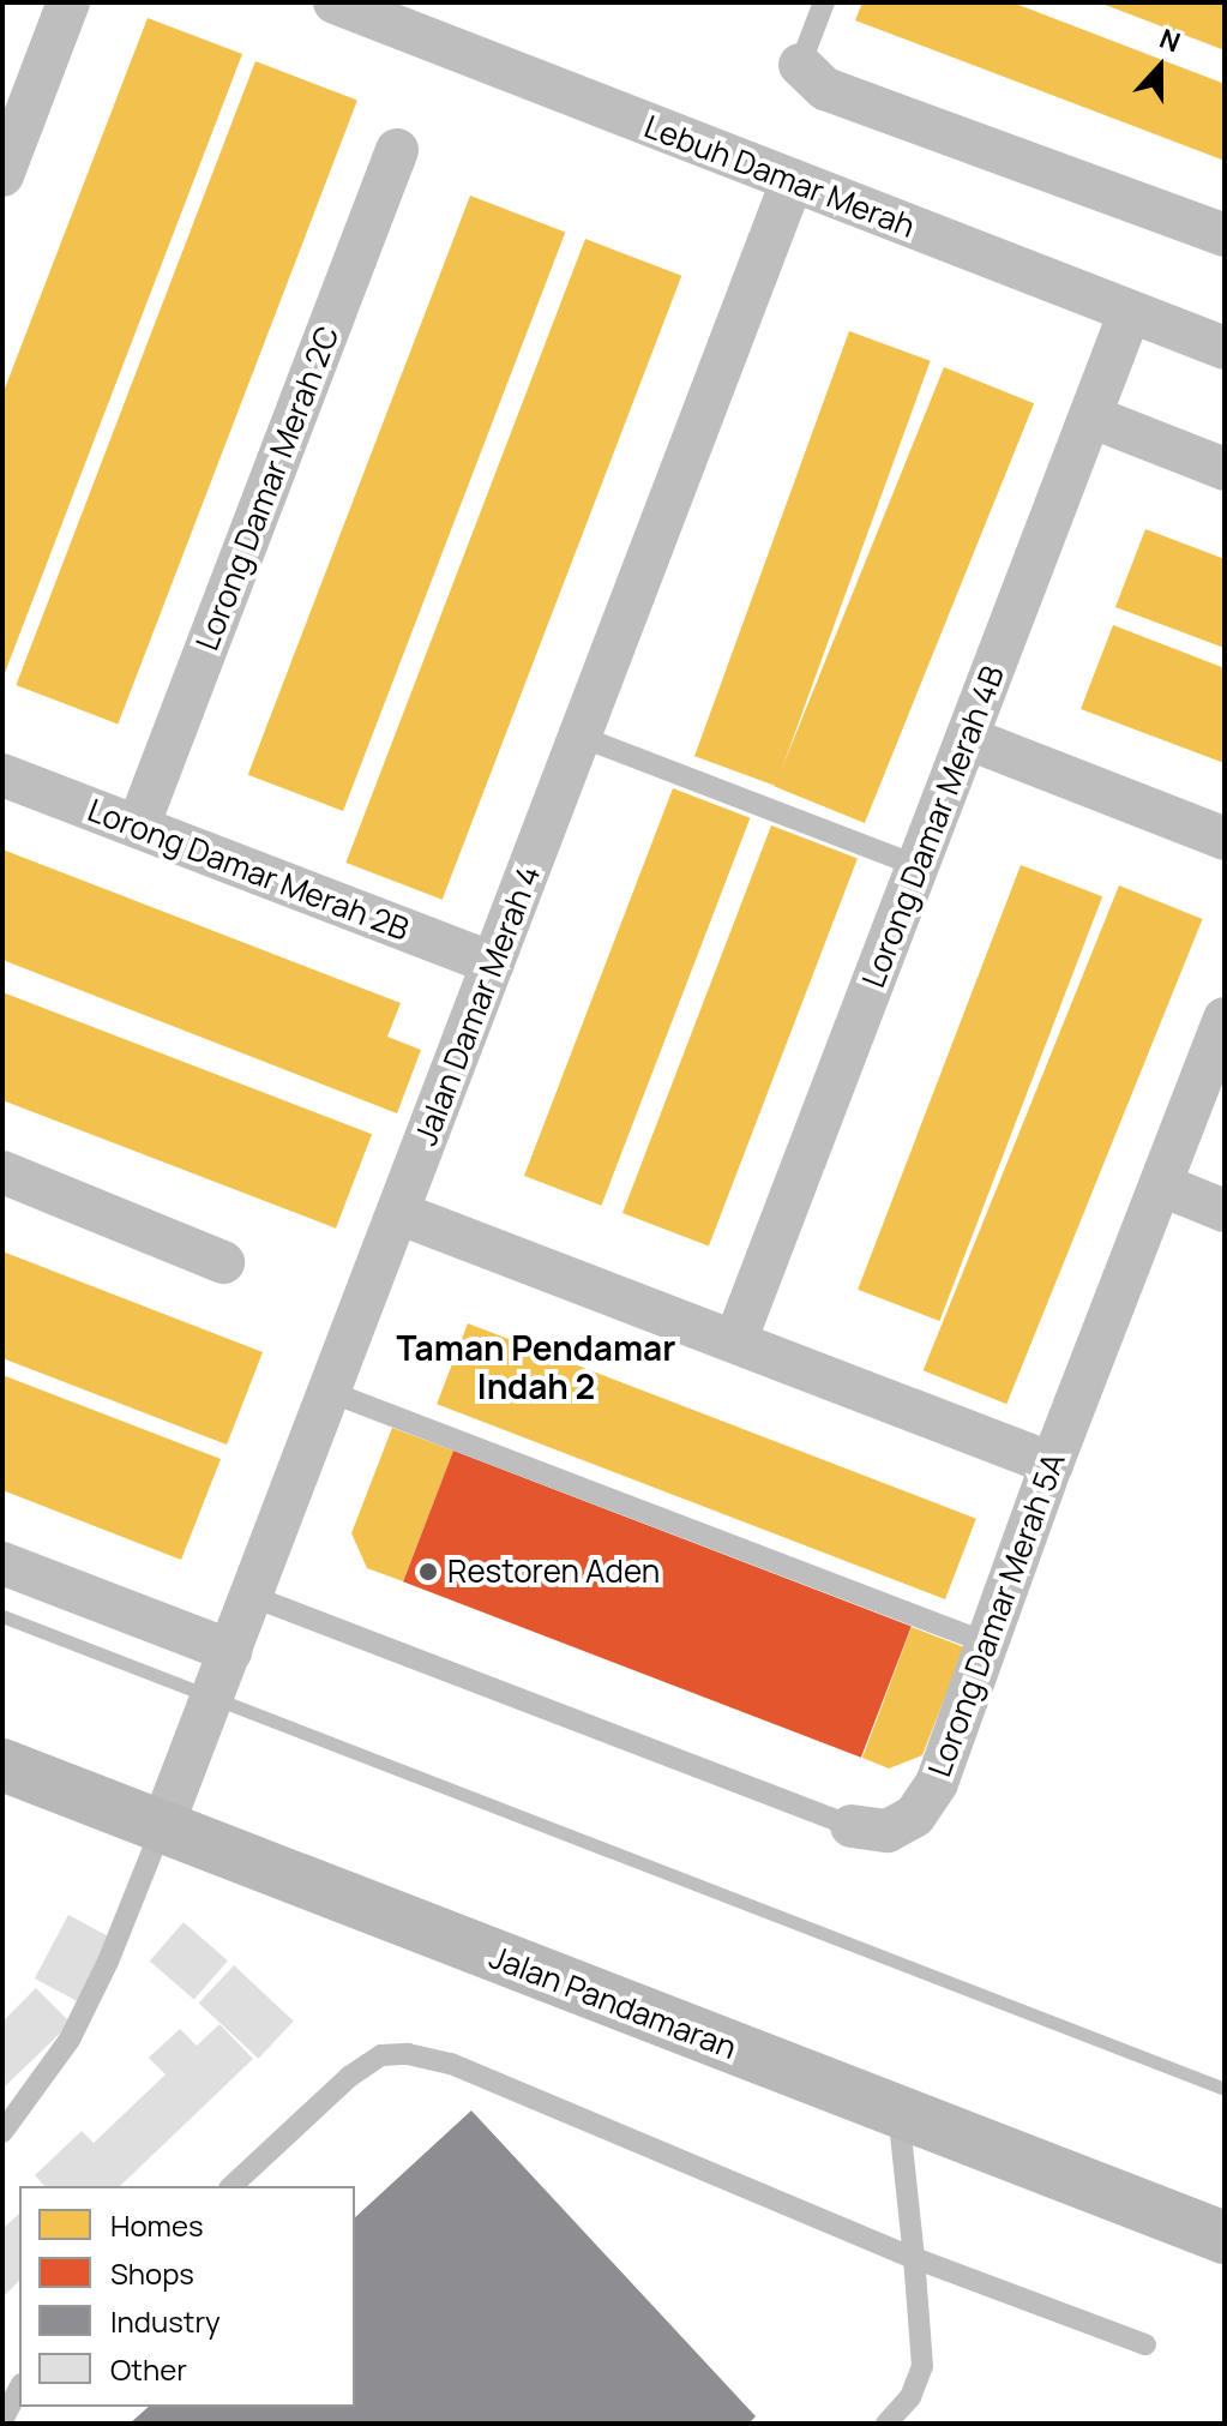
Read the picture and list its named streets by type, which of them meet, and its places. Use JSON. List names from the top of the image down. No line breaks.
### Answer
{"streets":{"main road":["Jalan Pandamaran"],"street":["Lebuh Damar Merah","Lorong Damar Merah 2C","Lorong Damar Merah 4B","Lorong Damar Merah 2B","Jalan Damar Merah 4","Lorong Damar Merah 5A"]},"crossings":[["Lebuh Damar Merah","Lorong Damar Merah 4B"],["Lebuh Damar Merah","Jalan Damar Merah 4"],["Lorong Damar Merah 2C","Lorong Damar Merah 2B"],["Lorong Damar Merah 2B","Jalan Damar Merah 4"],["Jalan Damar Merah 4","Lorong Damar Merah 5A"],["Jalan Damar Merah 4","Jalan Pandamaran"]],"districts":["Taman Pendamar Indah 2"],"places":["Restoren Aden"],"legend":["Homes","Shops","Industry","Other"],"north":"top"}
